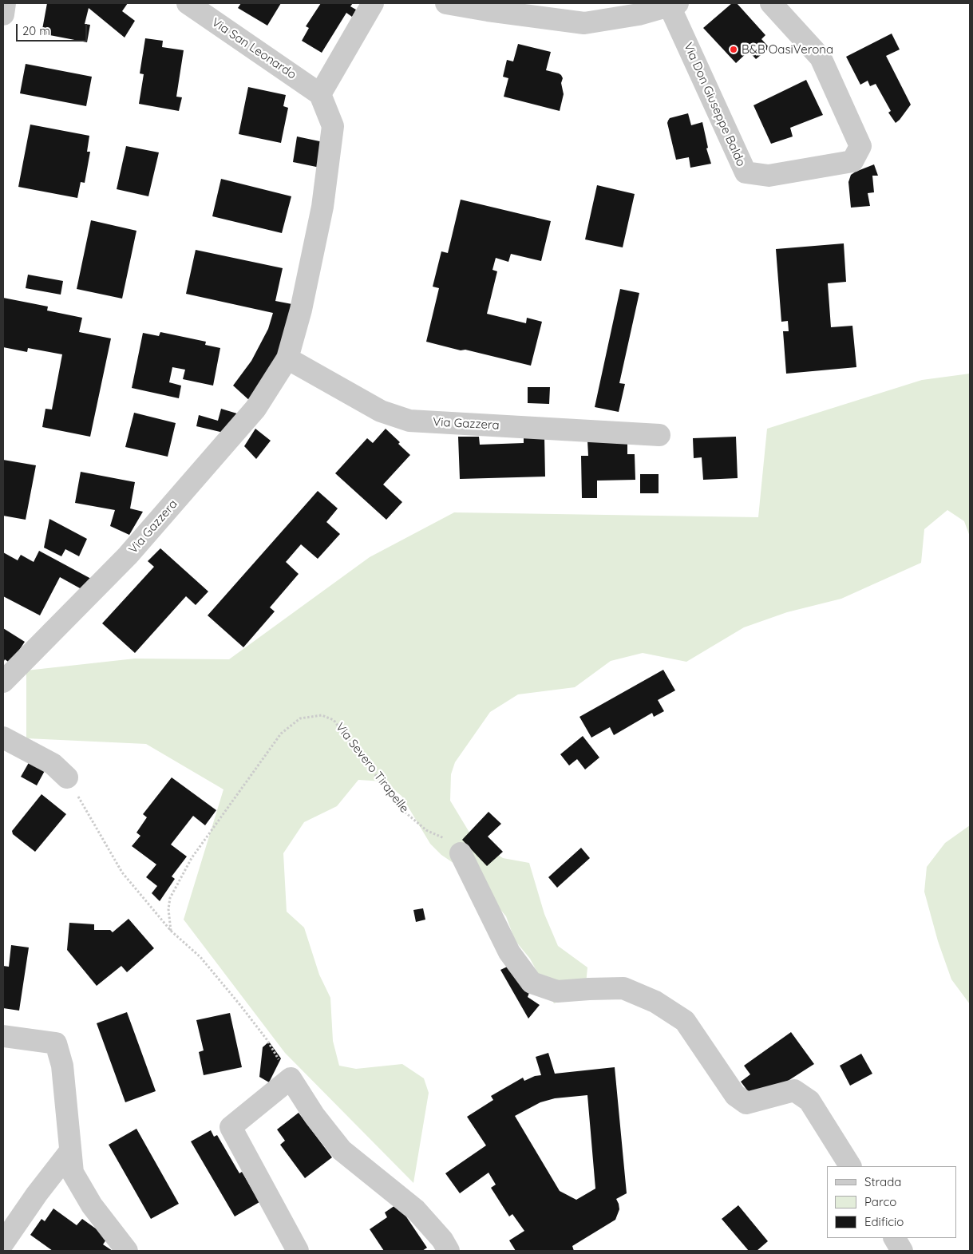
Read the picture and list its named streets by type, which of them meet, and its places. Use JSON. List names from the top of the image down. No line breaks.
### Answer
{"streets":{"street":["Via San Leonardo","Via Don Giuseppe Baldo","Via Gazzera"],"path":["Via Severo Tirapelle"]},"crossings":[["Via San Leonardo","Via Gazzera"]],"places":["B&B OasiVerona"],"legend":["Strada","Parco","Edificio"],"scale_bar":"20 m"}
